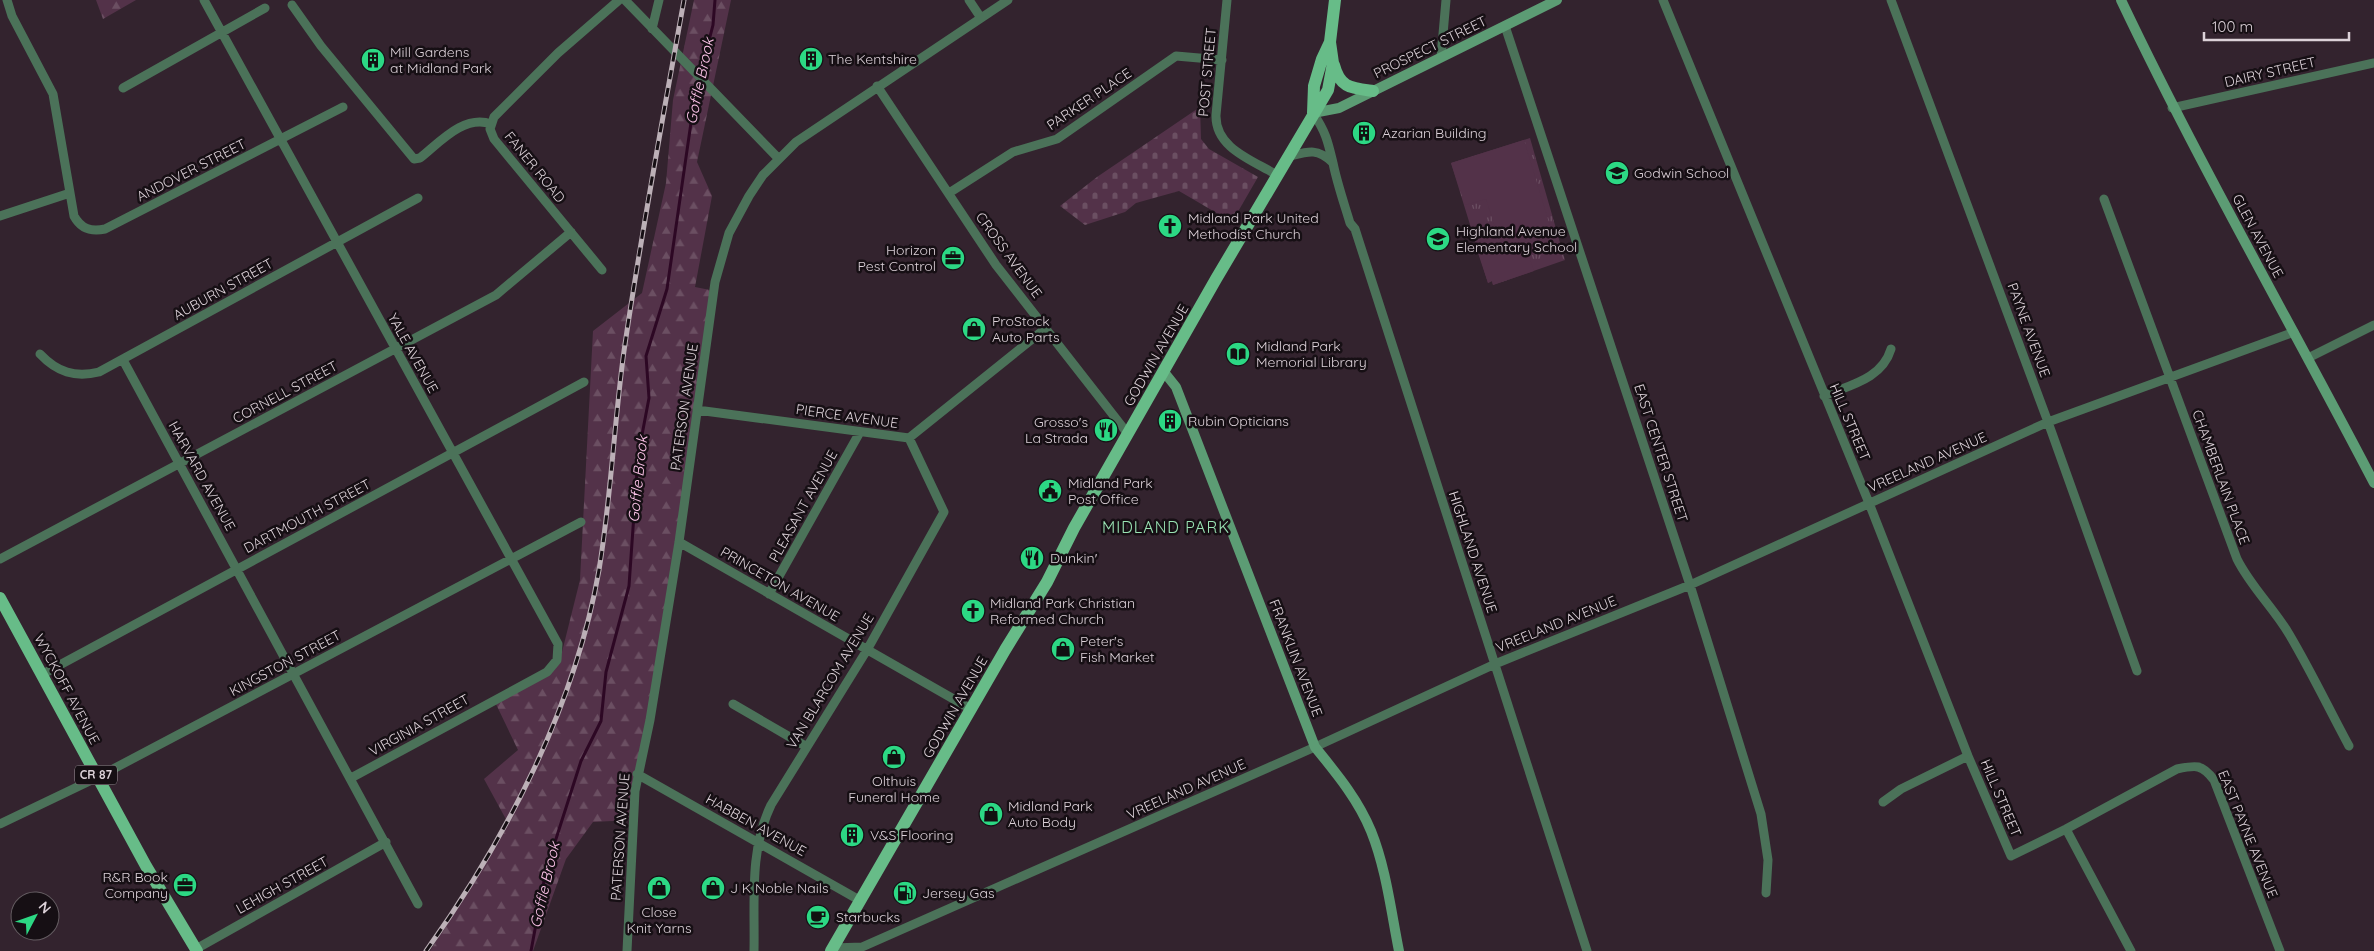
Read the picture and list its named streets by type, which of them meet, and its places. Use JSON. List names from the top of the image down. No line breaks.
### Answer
{"streets":{"main road":["GODWIN AVENUE","WYCKOFF AVENUE","CR 87"],"street":["PROSPECT STREET","POST STREET","DAIRY STREET","PARKER PLACE","FANER ROAD","ANDOVER STREET","GLEN AVENUE","CROSS AVENUE","AUBURN STREET","PAYNE AVENUE","YALE AVENUE","CORNELL STREET","PATERSON AVENUE","PIERCE AVENUE","HILL STREET","EAST CENTER STREET","VREELAND AVENUE","HARVARD AVENUE","CHAMBERLAIN PLACE","PLEASANT AVENUE","DARTMOUTH STREET","HIGHLAND AVENUE","PRINCETON AVENUE","FRANKLIN AVENUE","KINGSTON STREET","VAN BLARCOM AVENUE","VIRGINIA STREET","HABBEN AVENUE","EAST PAYNE AVENUE","LEHIGH STREET"]},"crossings":[["PROSPECT STREET","GODWIN AVENUE"],["PROSPECT STREET","EAST CENTER STREET"],["PROSPECT STREET","HIGHLAND AVENUE"],["POST STREET","PARKER PLACE"],["POST STREET","GODWIN AVENUE"],["DAIRY STREET","GLEN AVENUE"],["PARKER PLACE","CROSS AVENUE"],["FANER ROAD","CORNELL STREET"],["ANDOVER STREET","YALE AVENUE"],["GLEN AVENUE","VREELAND AVENUE"],["CROSS AVENUE","GODWIN AVENUE"],["CROSS AVENUE","PATERSON AVENUE"],["CROSS AVENUE","PIERCE AVENUE"],["AUBURN STREET","YALE AVENUE"],["AUBURN STREET","HARVARD AVENUE"],["PAYNE AVENUE","VREELAND AVENUE"],["YALE AVENUE","CORNELL STREET"],["YALE AVENUE","DARTMOUTH STREET"],["YALE AVENUE","KINGSTON STREET"],["YALE AVENUE","VIRGINIA STREET"],["GODWIN AVENUE","VREELAND AVENUE"],["GODWIN AVENUE","HIGHLAND AVENUE"],["GODWIN AVENUE","PRINCETON AVENUE"],["GODWIN AVENUE","FRANKLIN AVENUE"],["GODWIN AVENUE","HABBEN AVENUE"],["CORNELL STREET","HARVARD AVENUE"],["PATERSON AVENUE","PIERCE AVENUE"],["PATERSON AVENUE","PRINCETON AVENUE"],["PATERSON AVENUE","HABBEN AVENUE"],["PIERCE AVENUE","PLEASANT AVENUE"],["PIERCE AVENUE","VAN BLARCOM AVENUE"],["HILL STREET","VREELAND AVENUE"],["HILL STREET","EAST PAYNE AVENUE"],["EAST CENTER STREET","VREELAND AVENUE"],["VREELAND AVENUE","CHAMBERLAIN PLACE"],["VREELAND AVENUE","HIGHLAND AVENUE"],["VREELAND AVENUE","FRANKLIN AVENUE"],["HARVARD AVENUE","DARTMOUTH STREET"],["HARVARD AVENUE","KINGSTON STREET"],["HARVARD AVENUE","VIRGINIA STREET"],["HARVARD AVENUE","LEHIGH STREET"],["PLEASANT AVENUE","PRINCETON AVENUE"],["DARTMOUTH STREET","WYCKOFF AVENUE"],["PRINCETON AVENUE","VAN BLARCOM AVENUE"],["KINGSTON STREET","WYCKOFF AVENUE"],["VAN BLARCOM AVENUE","HABBEN AVENUE"],["WYCKOFF AVENUE","LEHIGH STREET"]],"districts":["MIDLAND PARK"],"water":["Goffle Brook"],"places":{"building":["The Kentshire","Mill Gardens at Midland Park","Azarian Building","Rubin Opticians","V&S Flooring"],"school or university":["Godwin School","Highland Avenue Elementary School"],"church":["Midland Park United Methodist Church","Midland Park Christian Reformed Church"],"office":["Horizon Pest Control","R&R Book Company"],"shop":["ProStock Auto Parts","Peter's Fish Market","Olthuis Funeral Home","Midland Park Auto Body","Close Knit Yarns","J K Noble Nails"],"library":["Midland Park Memorial Library"],"restaurant":["Grosso's La Strada","Dunkin'"],"public building":["Midland Park Post Office"],"fuel station":["Jersey Gas"],"cafe":["Starbucks"]},"scale_bar":"100 m","north":"top right"}
